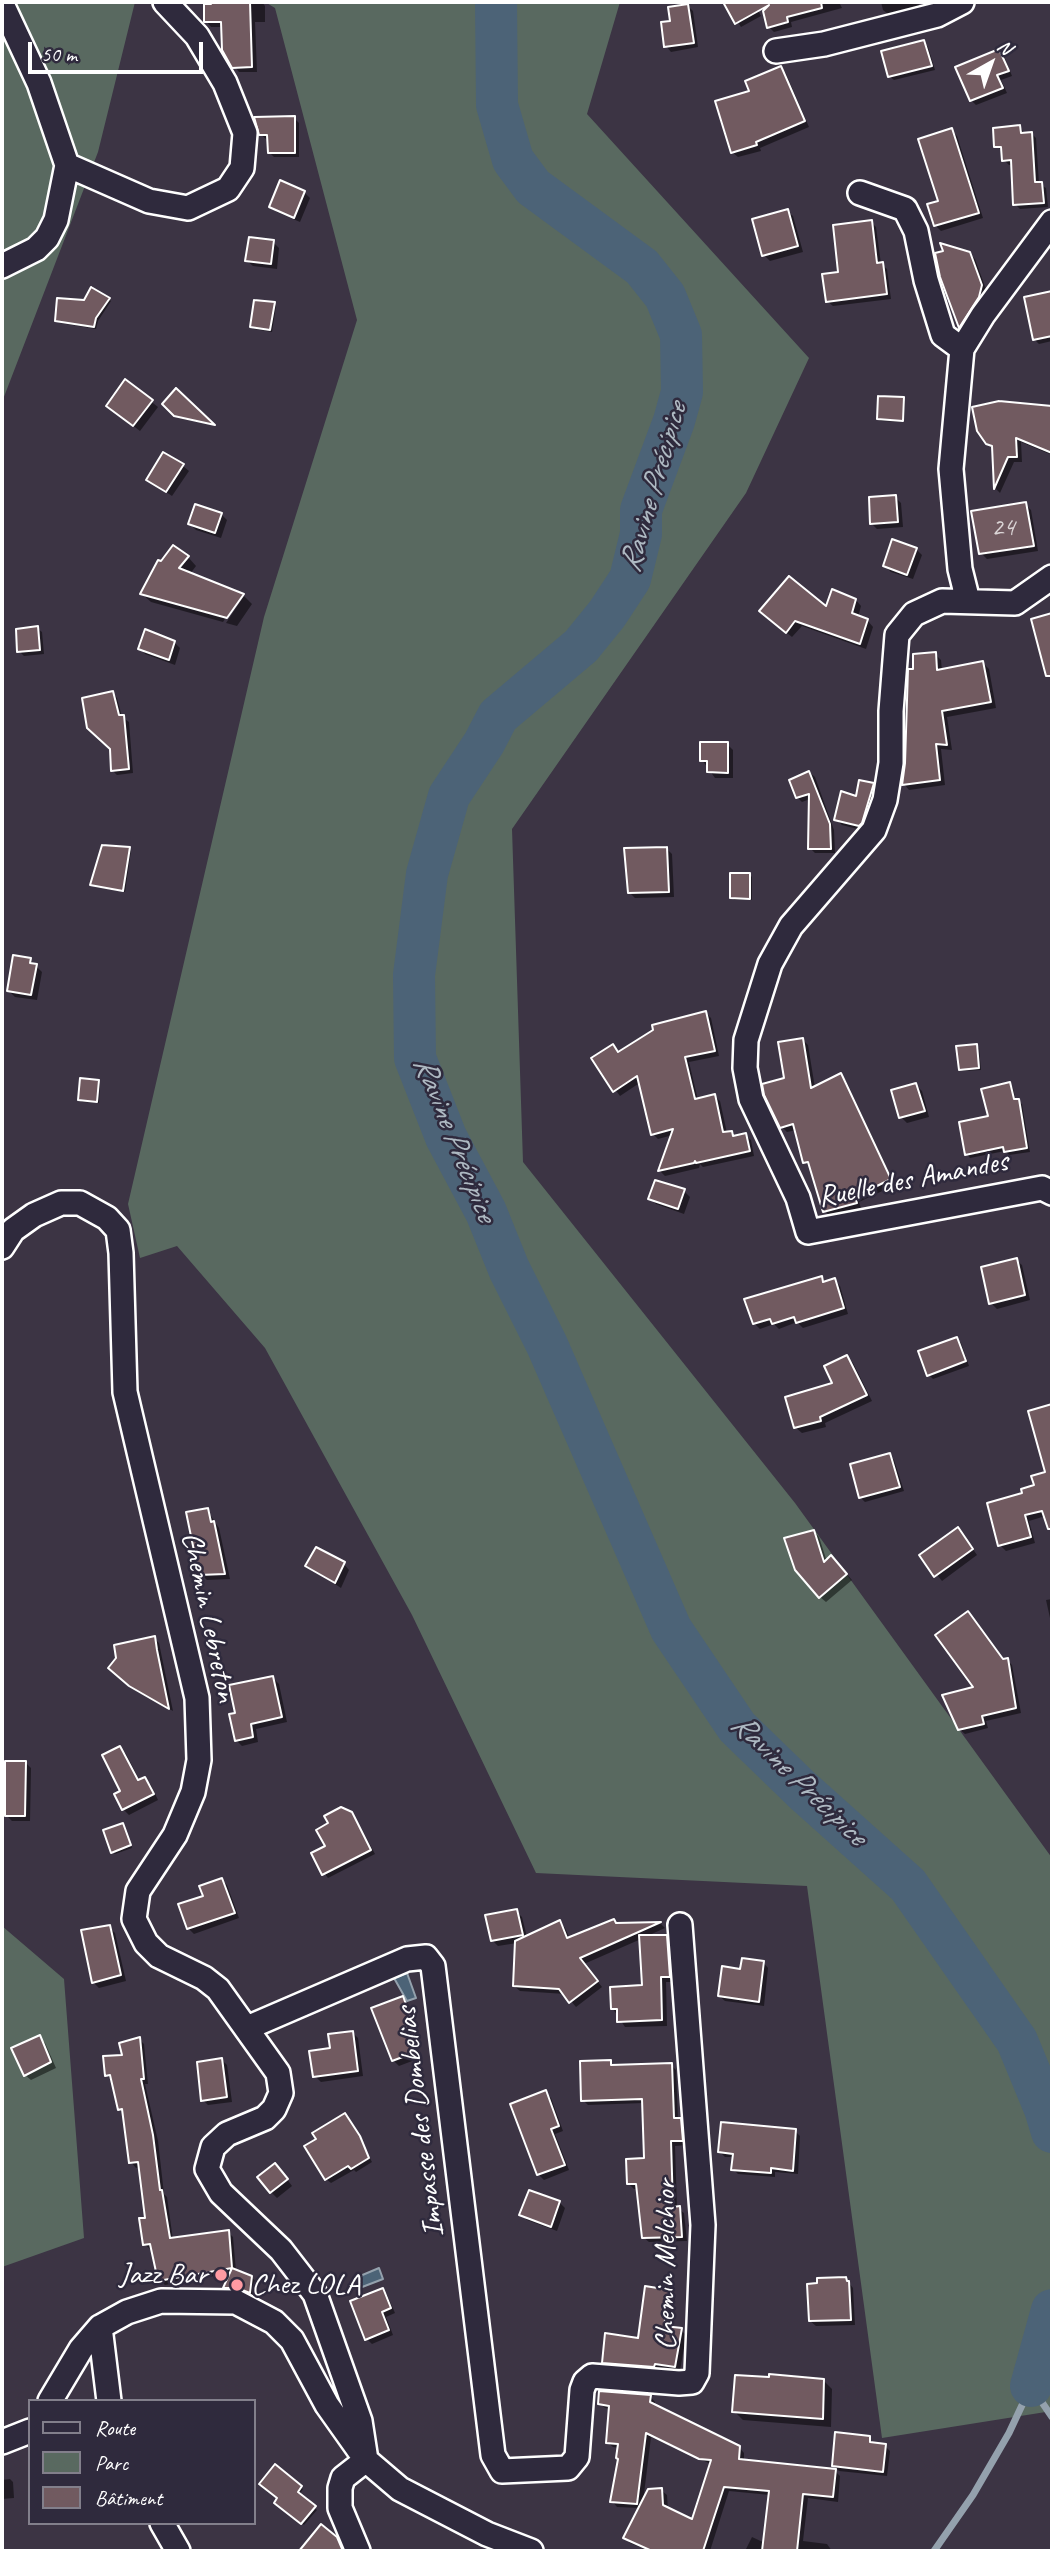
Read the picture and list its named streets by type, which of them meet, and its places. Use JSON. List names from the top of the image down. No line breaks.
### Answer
{"streets":{"street":["Ruelle des Amandes","Chemin Lebreton","Impasse des Dombelias","Chemin Melchior"]},"crossings":[["Chemin Lebreton","Impasse des Dombelias"],["Impasse des Dombelias","Chemin Melchior"]],"water":["Ravine Précipice"],"places":["Jazz Bar","Chez LOLA"],"house_numbers":["24"],"legend":["Route","Parc","Bâtiment"],"scale_bar":"50 m","north":"top right"}
